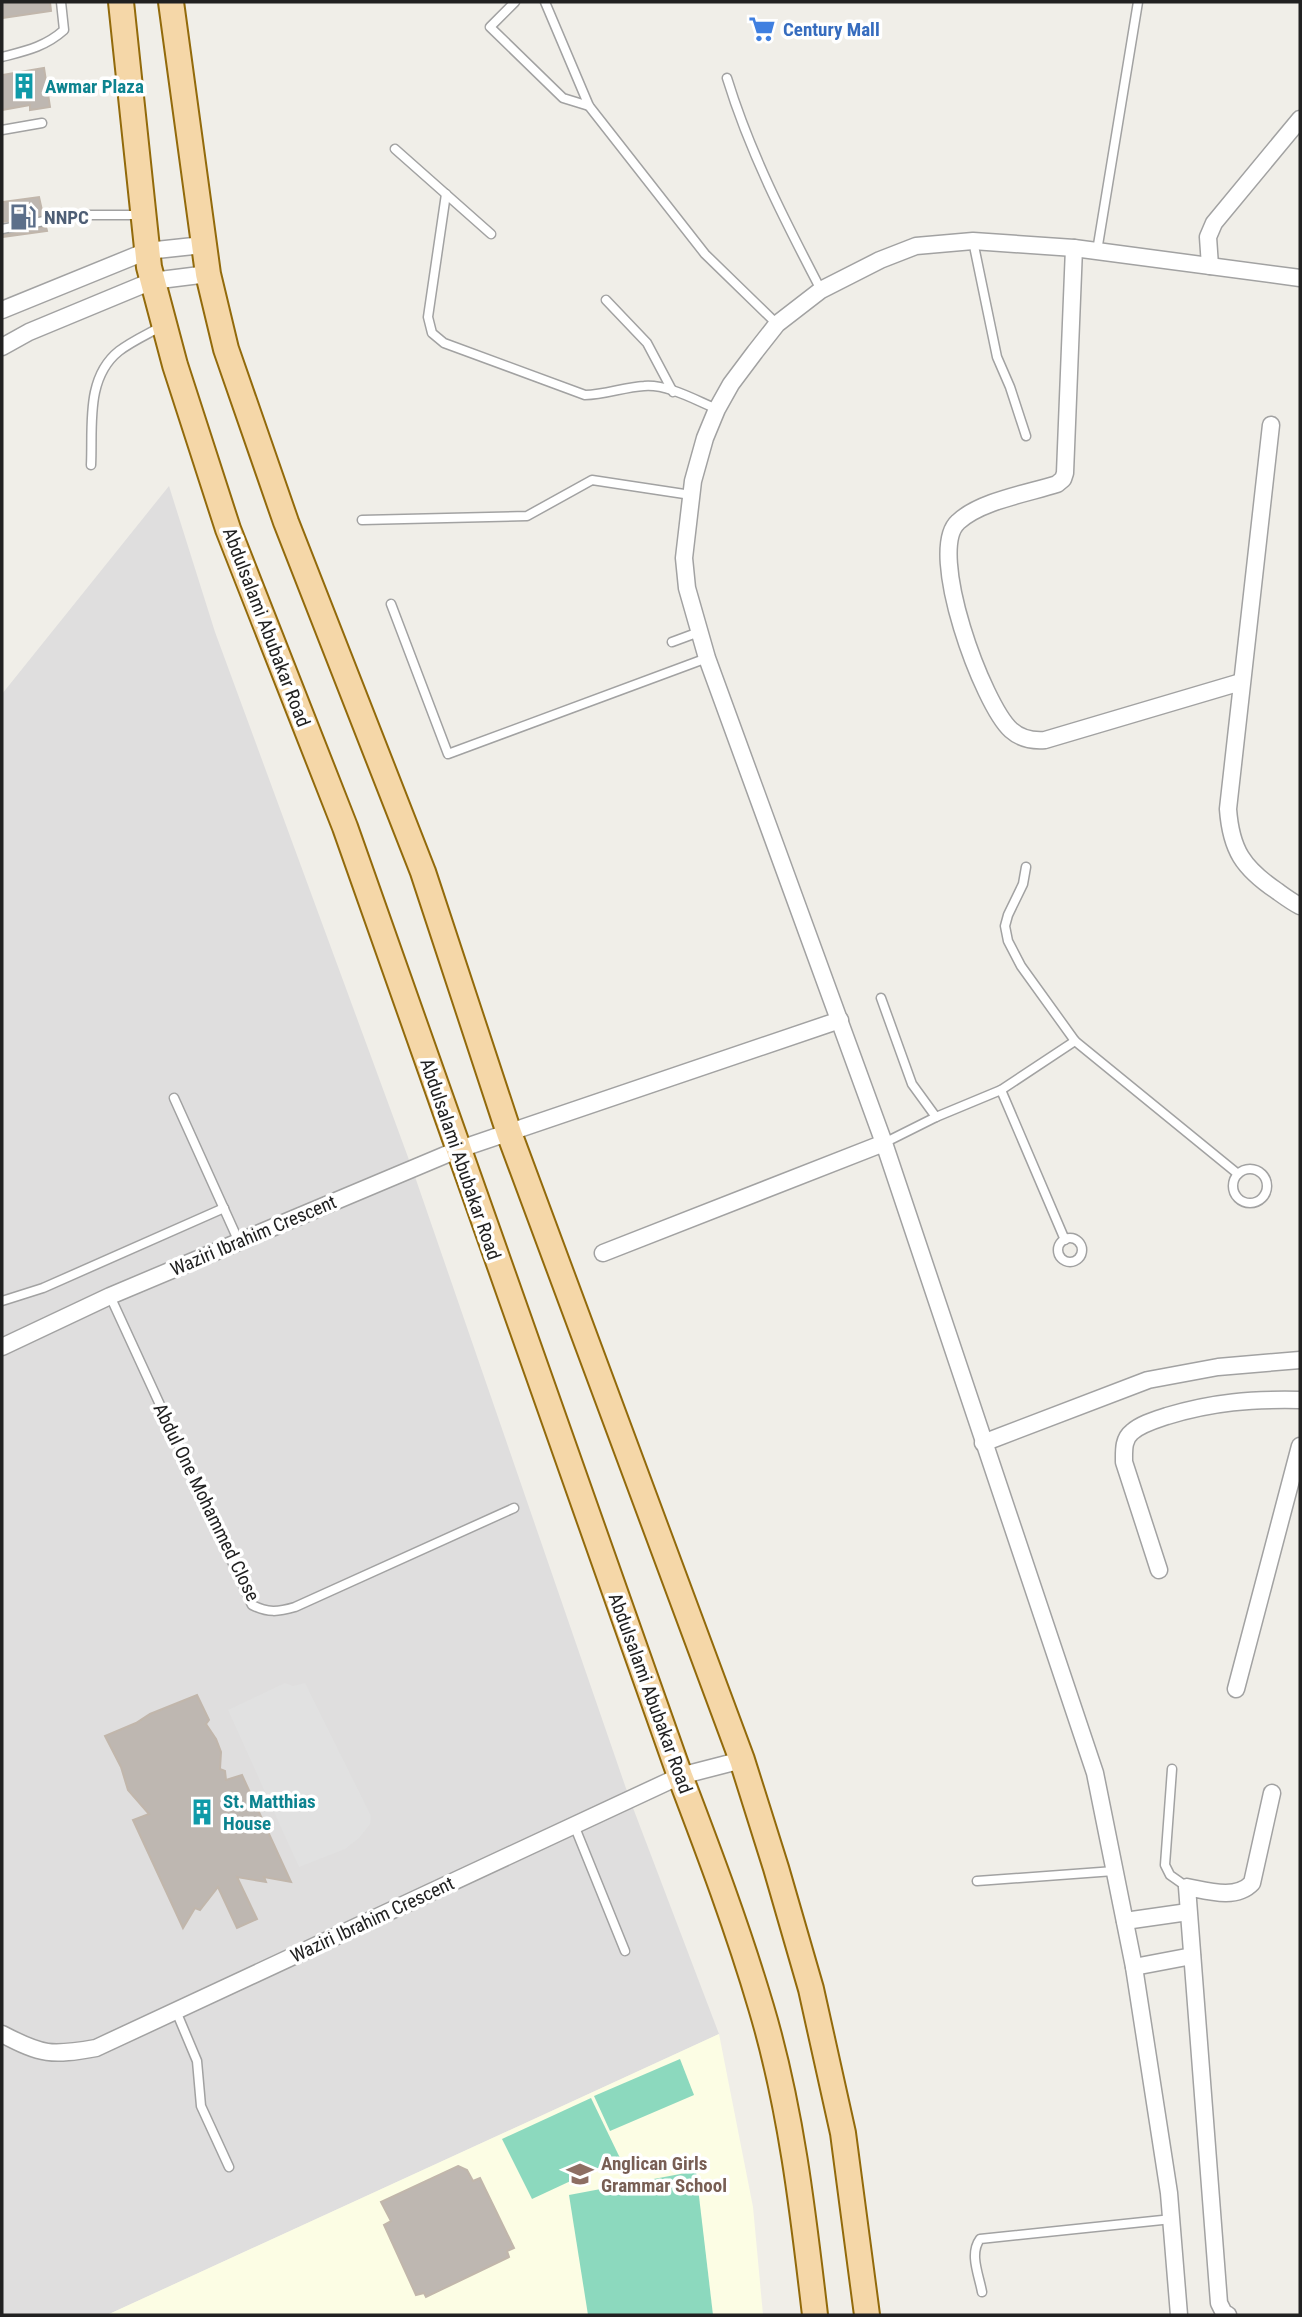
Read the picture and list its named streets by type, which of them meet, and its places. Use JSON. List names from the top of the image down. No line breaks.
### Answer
{"streets":{"main road":["Abdulsalami Abubakar Road"],"street":["Waziri Ibrahim Crescent"],"lane":["Abdul One Mohammed Close"]},"crossings":[["Abdulsalami Abubakar Road","Waziri Ibrahim Crescent"],["Waziri Ibrahim Crescent","Abdul One Mohammed Close"]],"places":{"supermarket":["Century Mall"],"building":["Awmar Plaza","St. Matthias House"],"fuel station":["NNPC"],"school or university":["Anglican Girls Grammar School"]}}
